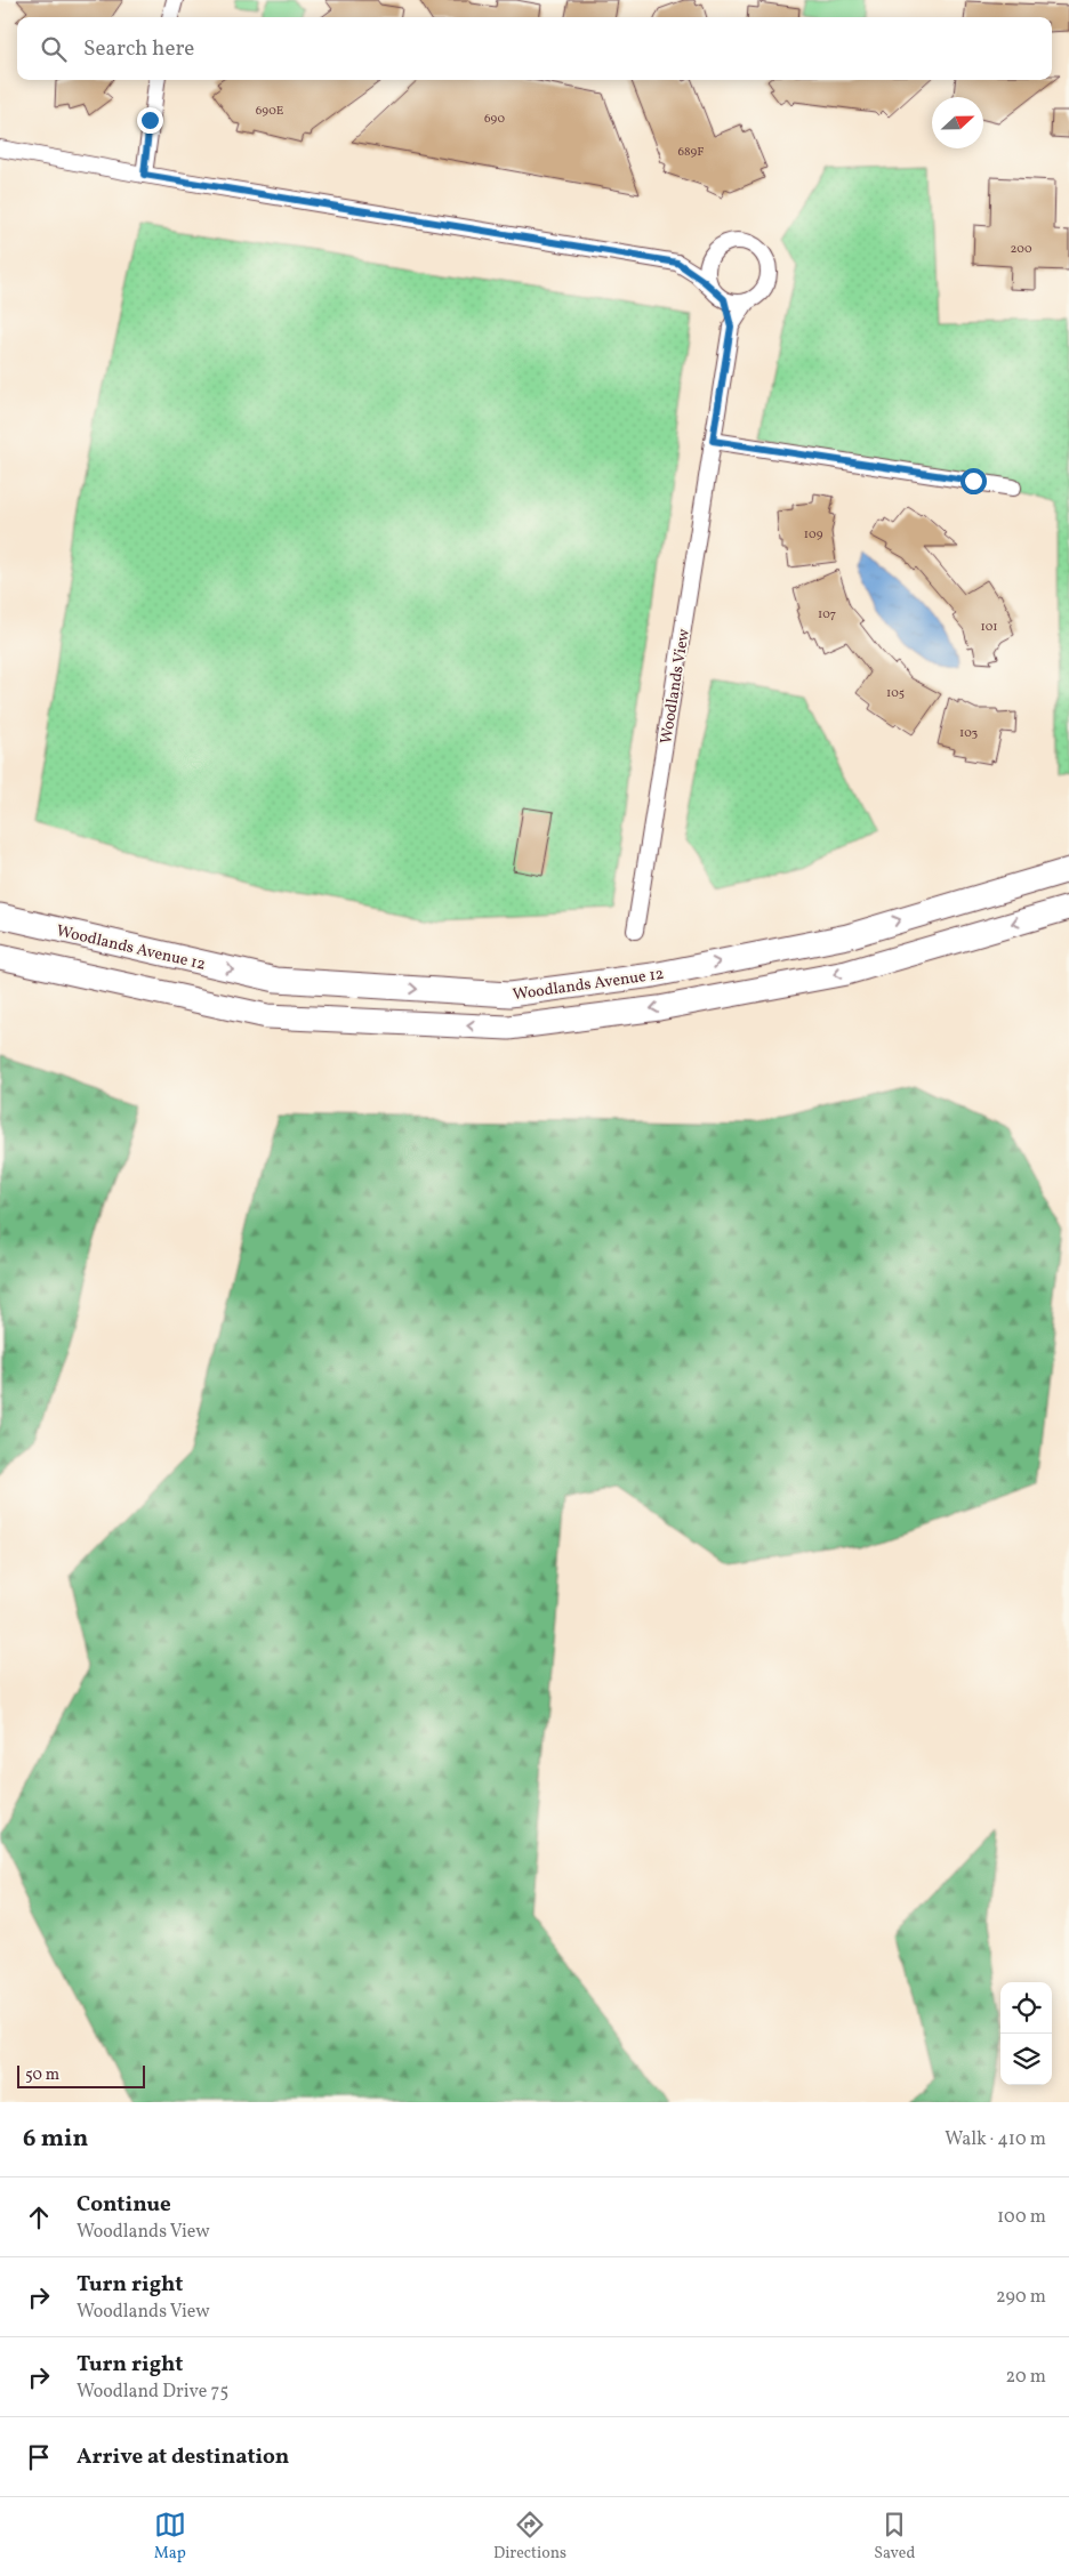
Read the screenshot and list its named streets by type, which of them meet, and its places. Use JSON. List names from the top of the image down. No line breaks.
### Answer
{"streets":{"main road":["Woodlands Avenue 12"],"street":["Woodlands View"]},"house_numbers":["690E","690","689F","200","109","107","101","105","103"],"scale_bar":"50 m","north":"right","page":{"search":"Search here","scale":"50 m","heading":["6 min","Walk · 410 m"],"list":[["Continue","Woodlands View","100 m"],["Turn right","Woodlands View","290 m"],["Turn right","Woodland Drive 75","20 m"],"Arrive at destination"],"nav":["Map","Directions","Saved"]}}
